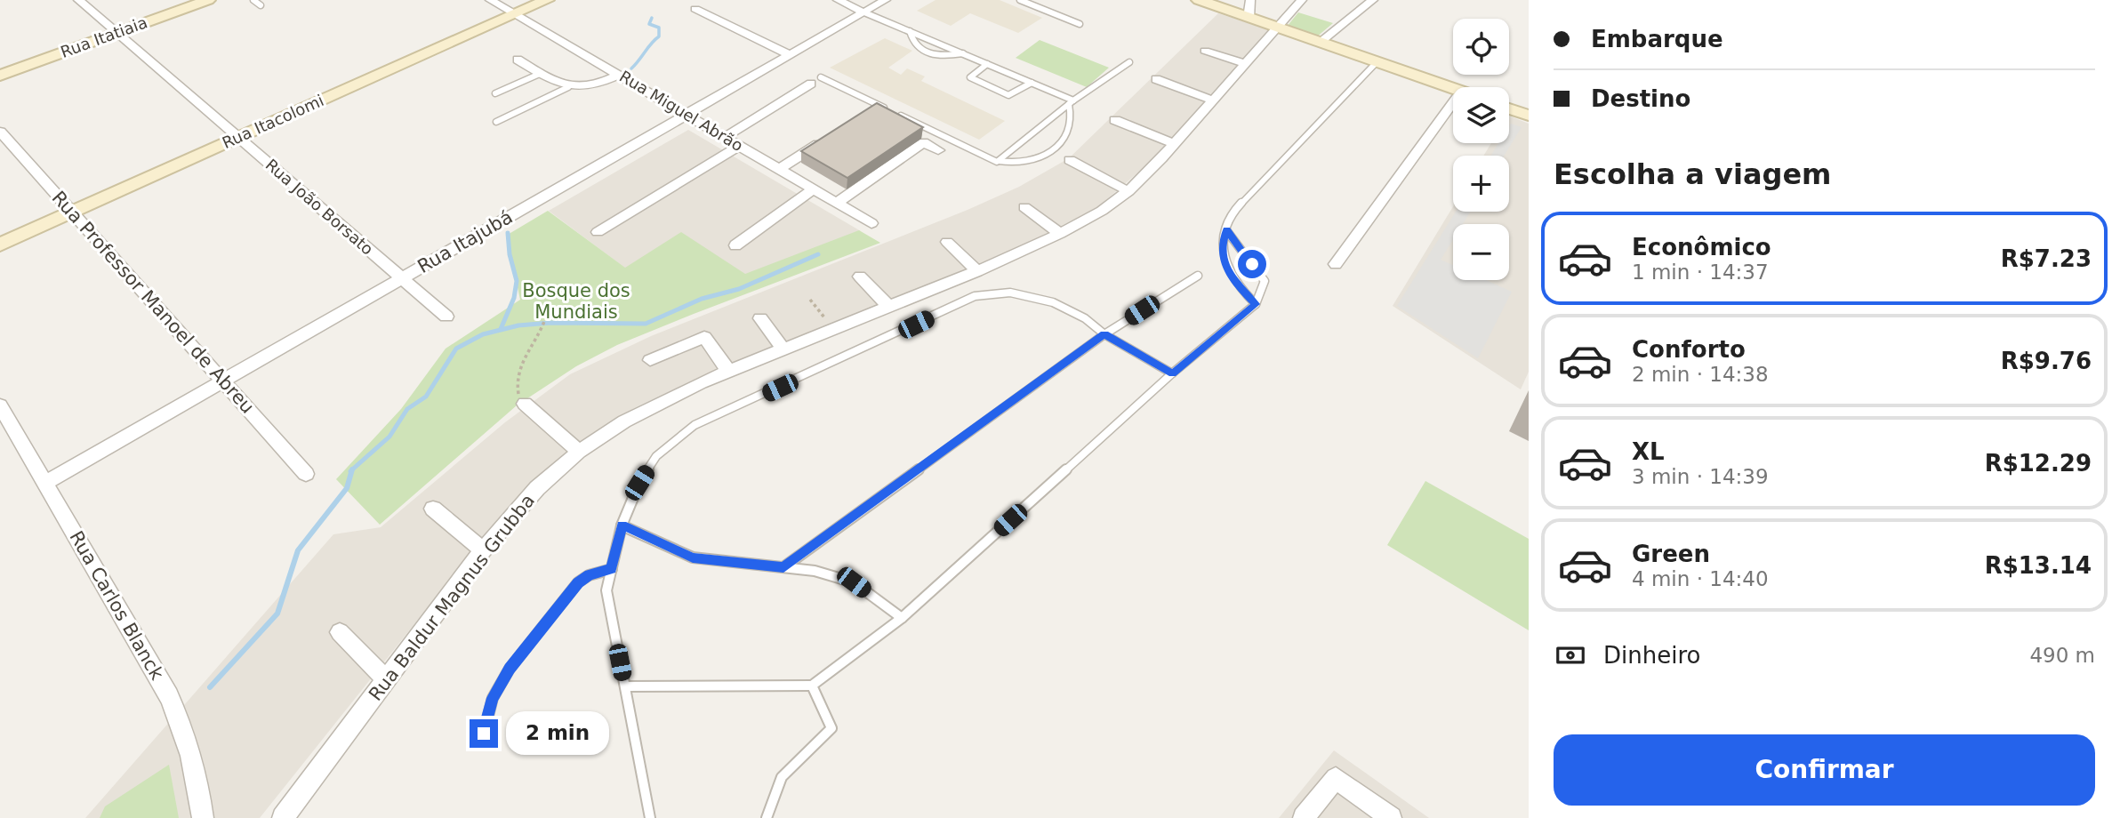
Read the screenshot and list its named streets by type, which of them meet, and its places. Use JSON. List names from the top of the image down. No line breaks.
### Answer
{"streets":{"main road":["Rua Itatiaia","Rua Itacolomi"],"street":["Rua Miguel Abrão","Rua João Borsato","Rua Itajubá","Rua Professor Manoel de Abreu","Rua Baldur Magnus Grubba","Rua Carlos Blanck"]},"crossings":[["Rua Itatiaia","Rua João Borsato"],["Rua Miguel Abrão","Rua Itacolomi"],["Rua Miguel Abrão","Rua Itajubá"],["Rua Itacolomi","Rua João Borsato"],["Rua Itacolomi","Rua Professor Manoel de Abreu"],["Rua João Borsato","Rua Itajubá"],["Rua Itajubá","Rua Professor Manoel de Abreu"],["Rua Itajubá","Rua Carlos Blanck"]],"parks":["Bosque dos Mundiais"],"page":{"banner":["Embarque","Destino"],"map_buttons":["+","−"],"heading":"Escolha a viagem","list":[{"name":"Econômico","note":"1 min · 14:37","value":"R$7.23"},{"name":"Conforto","note":"2 min · 14:38","value":"R$9.76"},{"name":"XL","note":"3 min · 14:39","value":"R$12.29"},{"name":"Green","note":"4 min · 14:40","value":"R$13.14"}],"pay":["Dinheiro","490 m"],"bubble":"2 min","buttons":"Confirmar"}}
